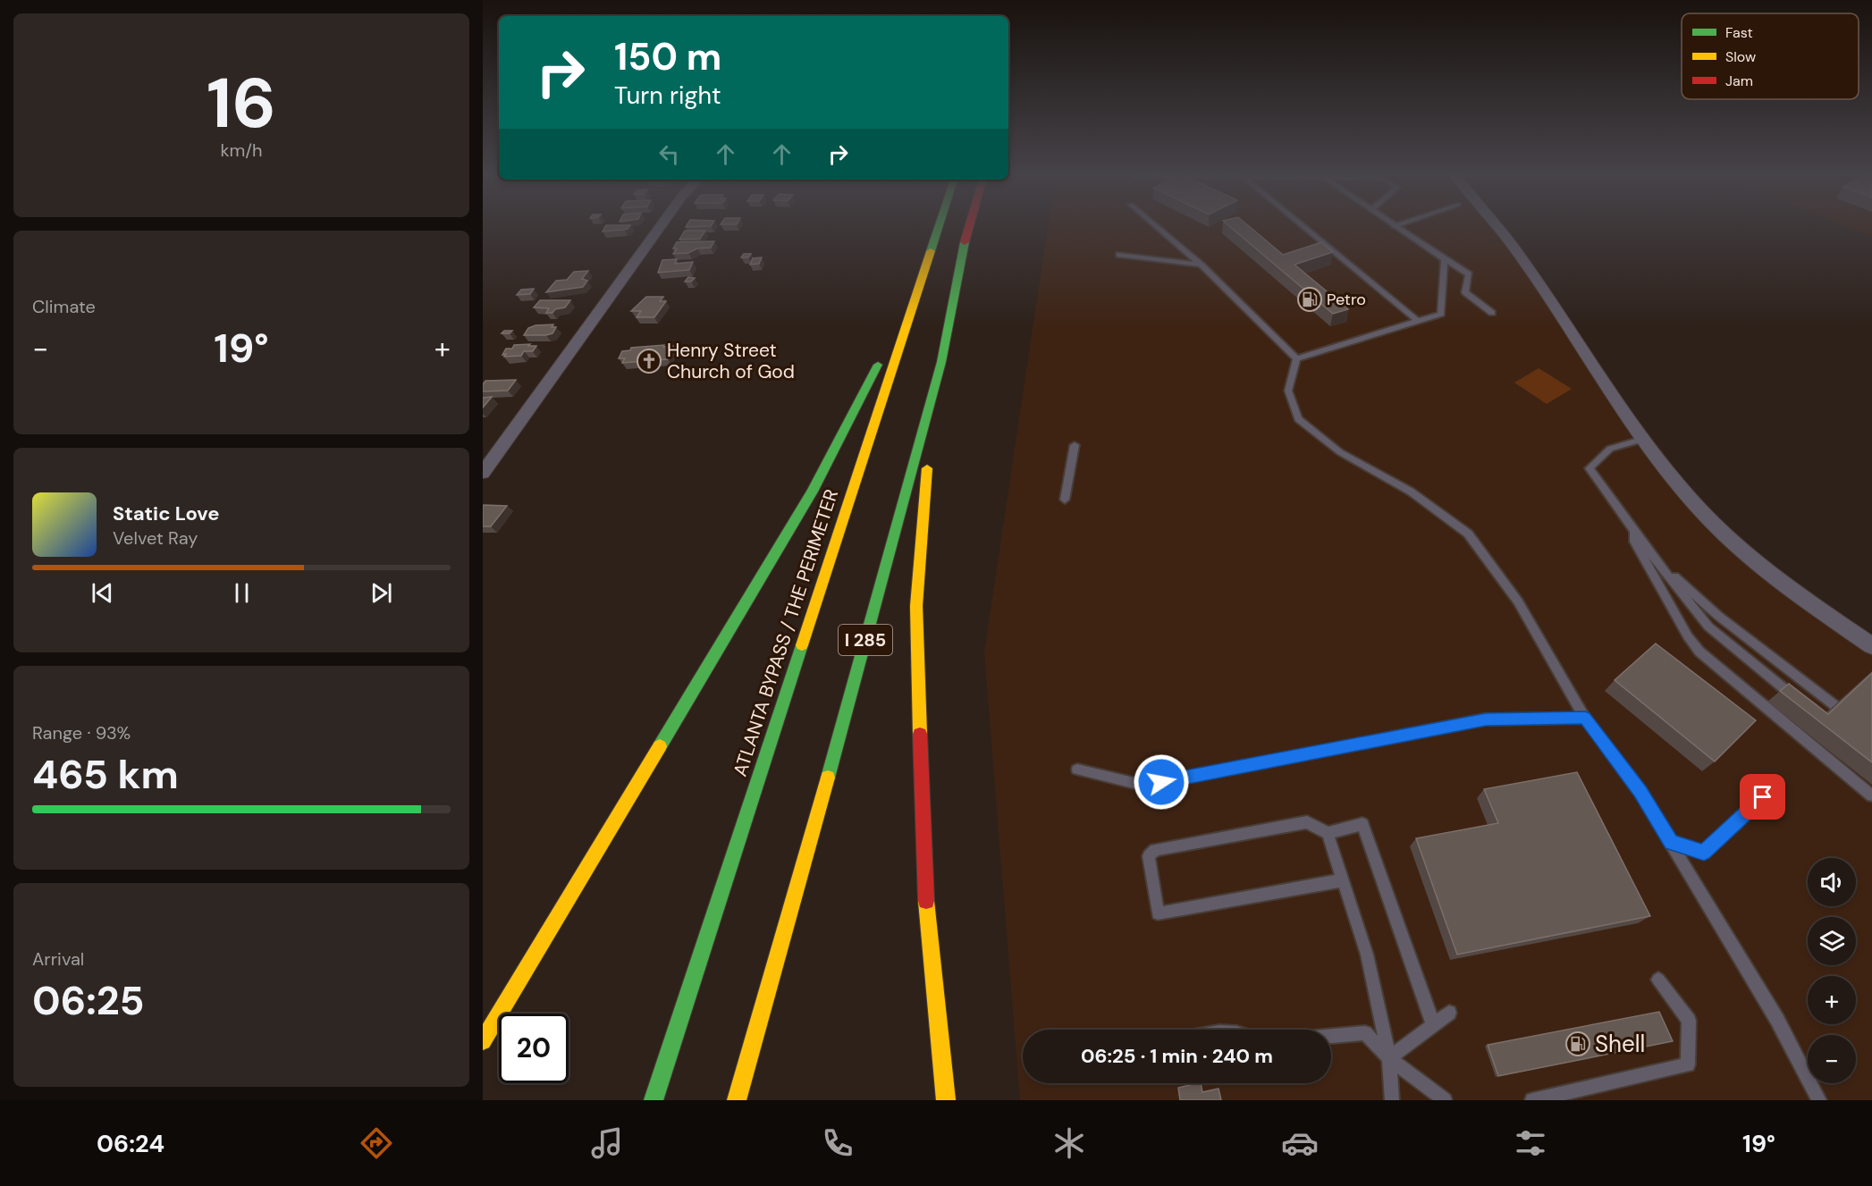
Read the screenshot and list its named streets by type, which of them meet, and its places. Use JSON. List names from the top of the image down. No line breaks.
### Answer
{"streets":{"highway":["ATLANTA BYPASS / THE PERIMETER","I 285"]},"places":{"fuel station":["Petro","Shell"],"church":["Henry Street Church of God"]},"legend":["Fast","Slow","Jam"],"page":{"tile":[["16","km/h"],"Climate",["Range · 93%","465 km"],["Arrival","06:25"]],"turn":["150 m","Turn right"],"heat":["−","19°","+"],"song":["Static Love","Velvet Ray"],"map_buttons":["+","−"],"limit":"20","trip":"06:25 · 1 min · 240 m","tabs":["06:24","19°"]}}
